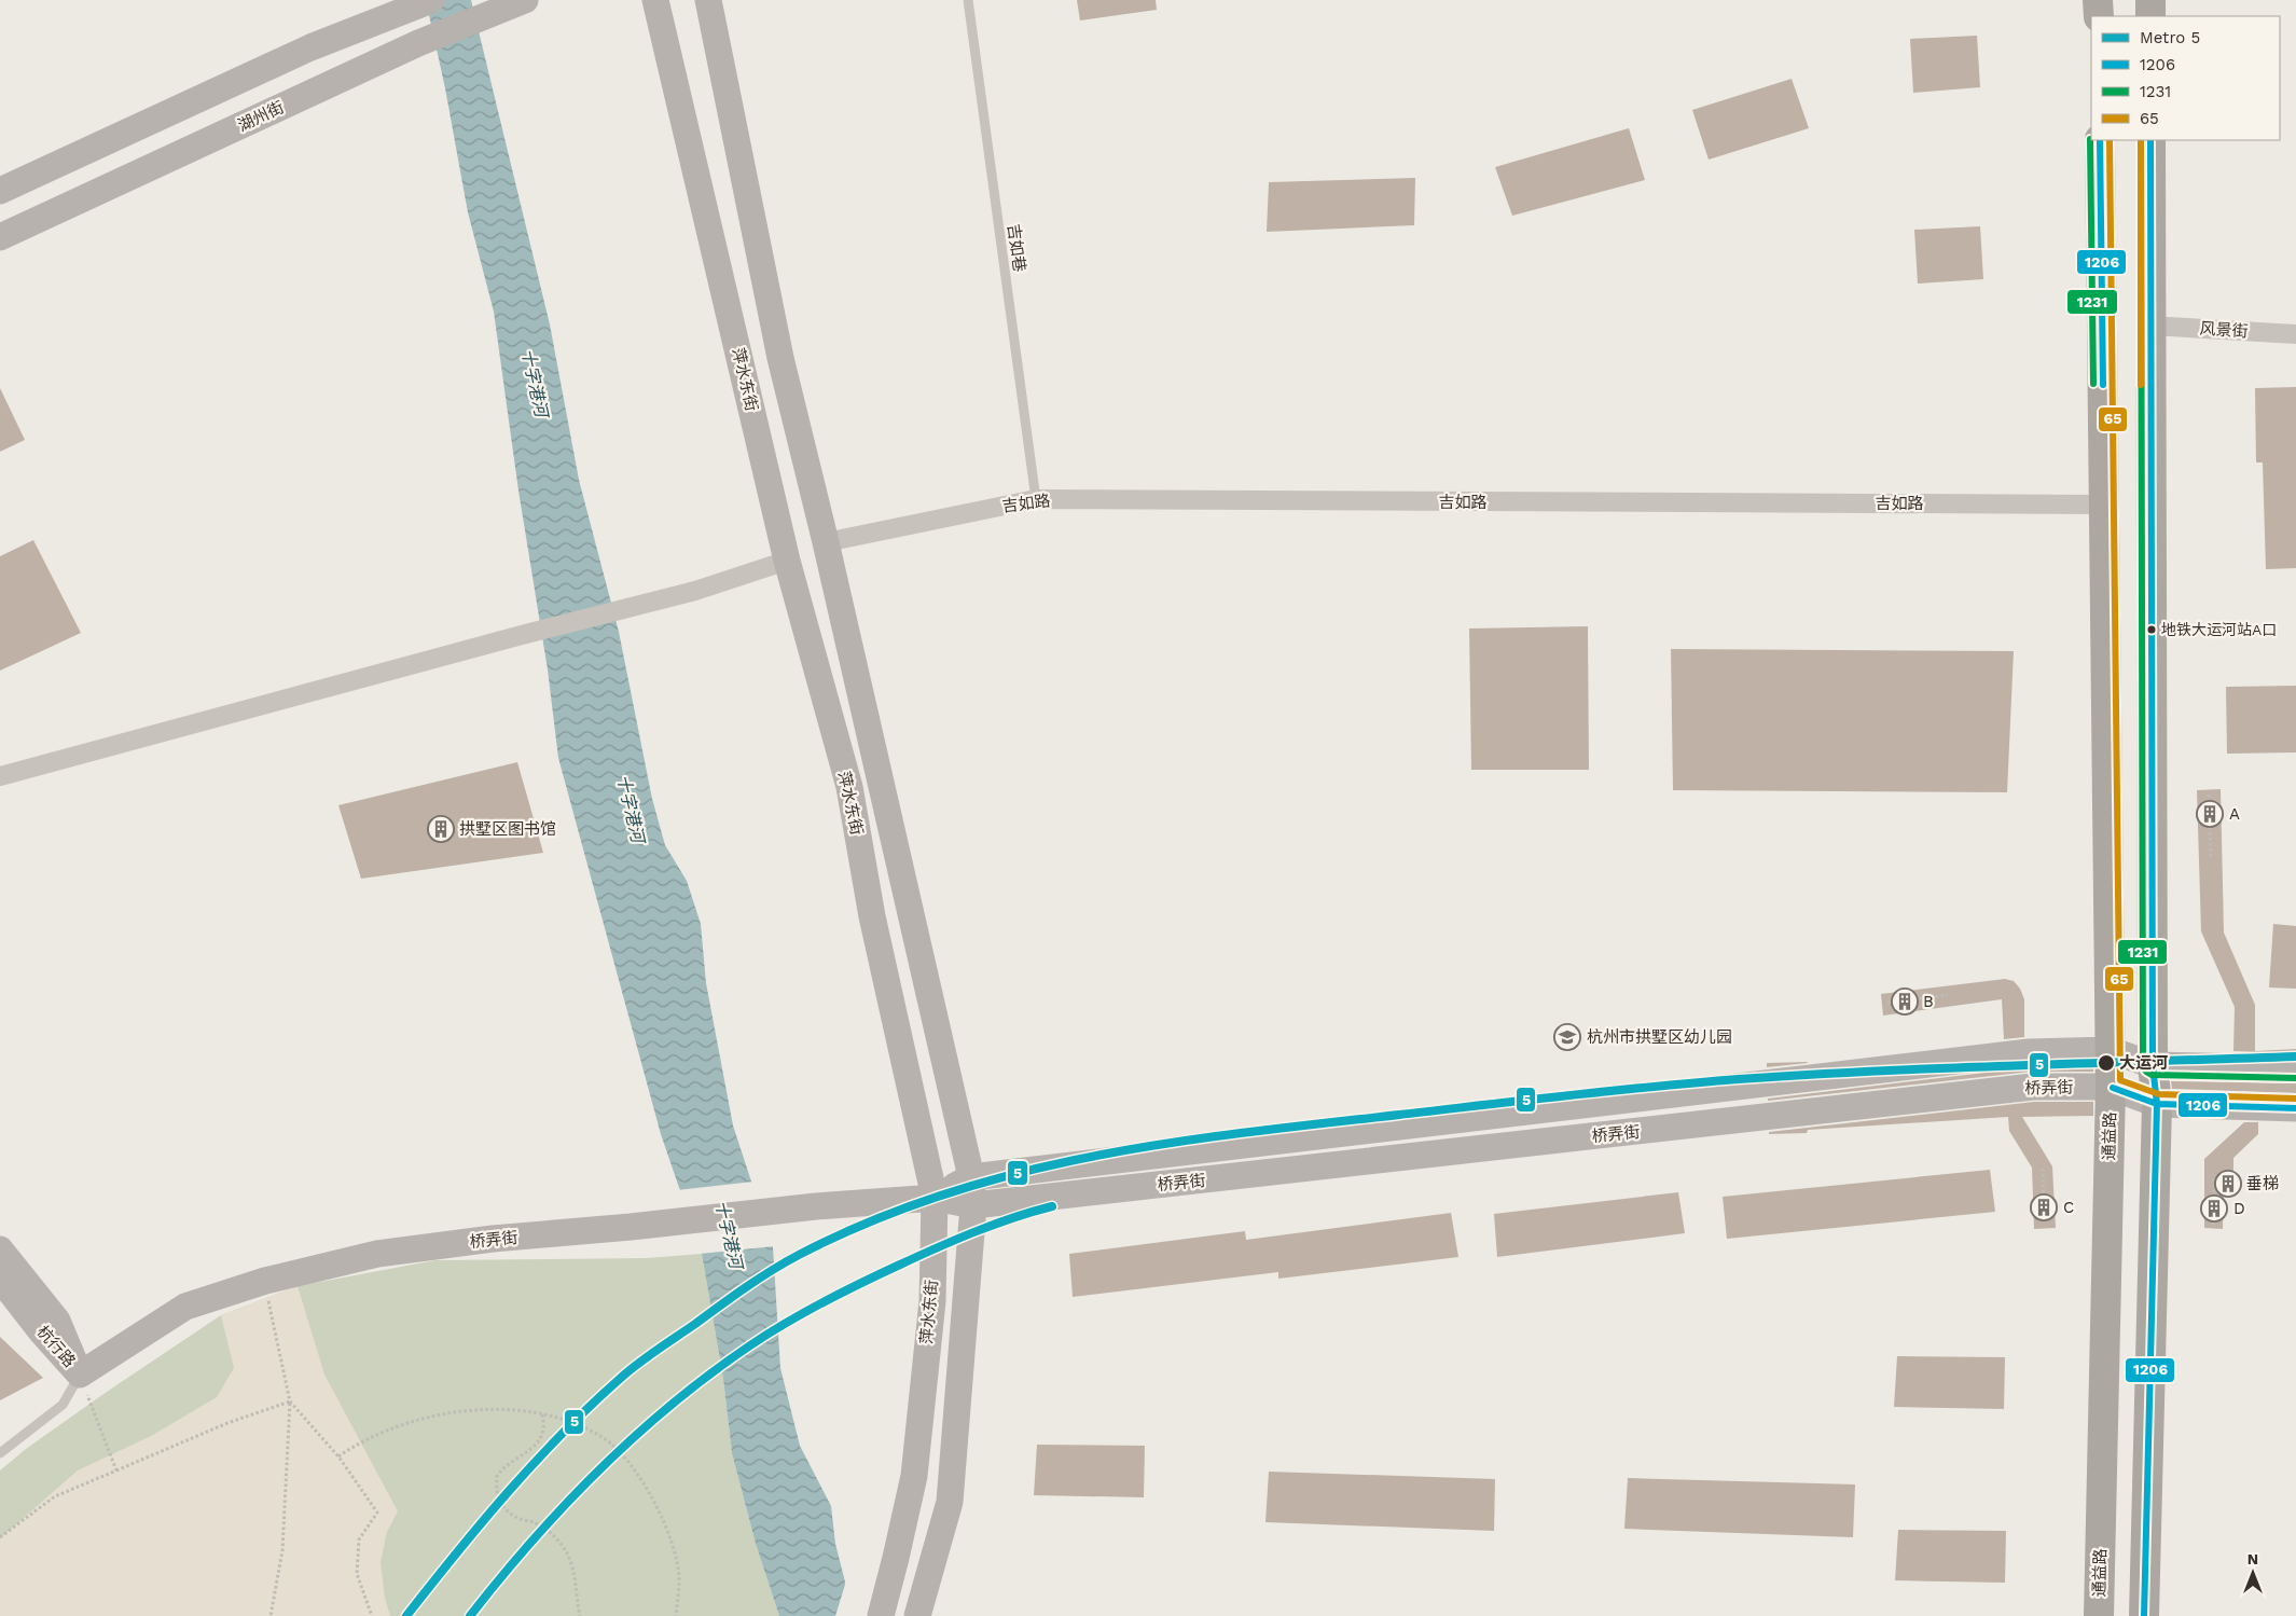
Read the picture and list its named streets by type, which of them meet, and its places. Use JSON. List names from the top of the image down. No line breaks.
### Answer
{"streets":{"main road":["湖州街","萍水东街","桥弄街","通益路","杭行路"],"street":["风景街","吉如路"],"lane":["吉如巷"]},"crossings":[["吉如巷","吉如路"],["萍水东街","吉如路"],["萍水东街","桥弄街"],["吉如路","通益路"],["桥弄街","通益路"],["桥弄街","杭行路"]],"water":["十字港河"],"places":{"other":["地铁大运河站A口","大运河"],"building":["A","拱墅区图书馆","B","垂梯","C","D"],"school or university":["杭州市拱墅区幼儿园"]},"lines":["transit line 1231","transit line 1206","transit line 65","metro line 5"],"legend":["Metro 5","1206","1231","65"],"north":"top"}
